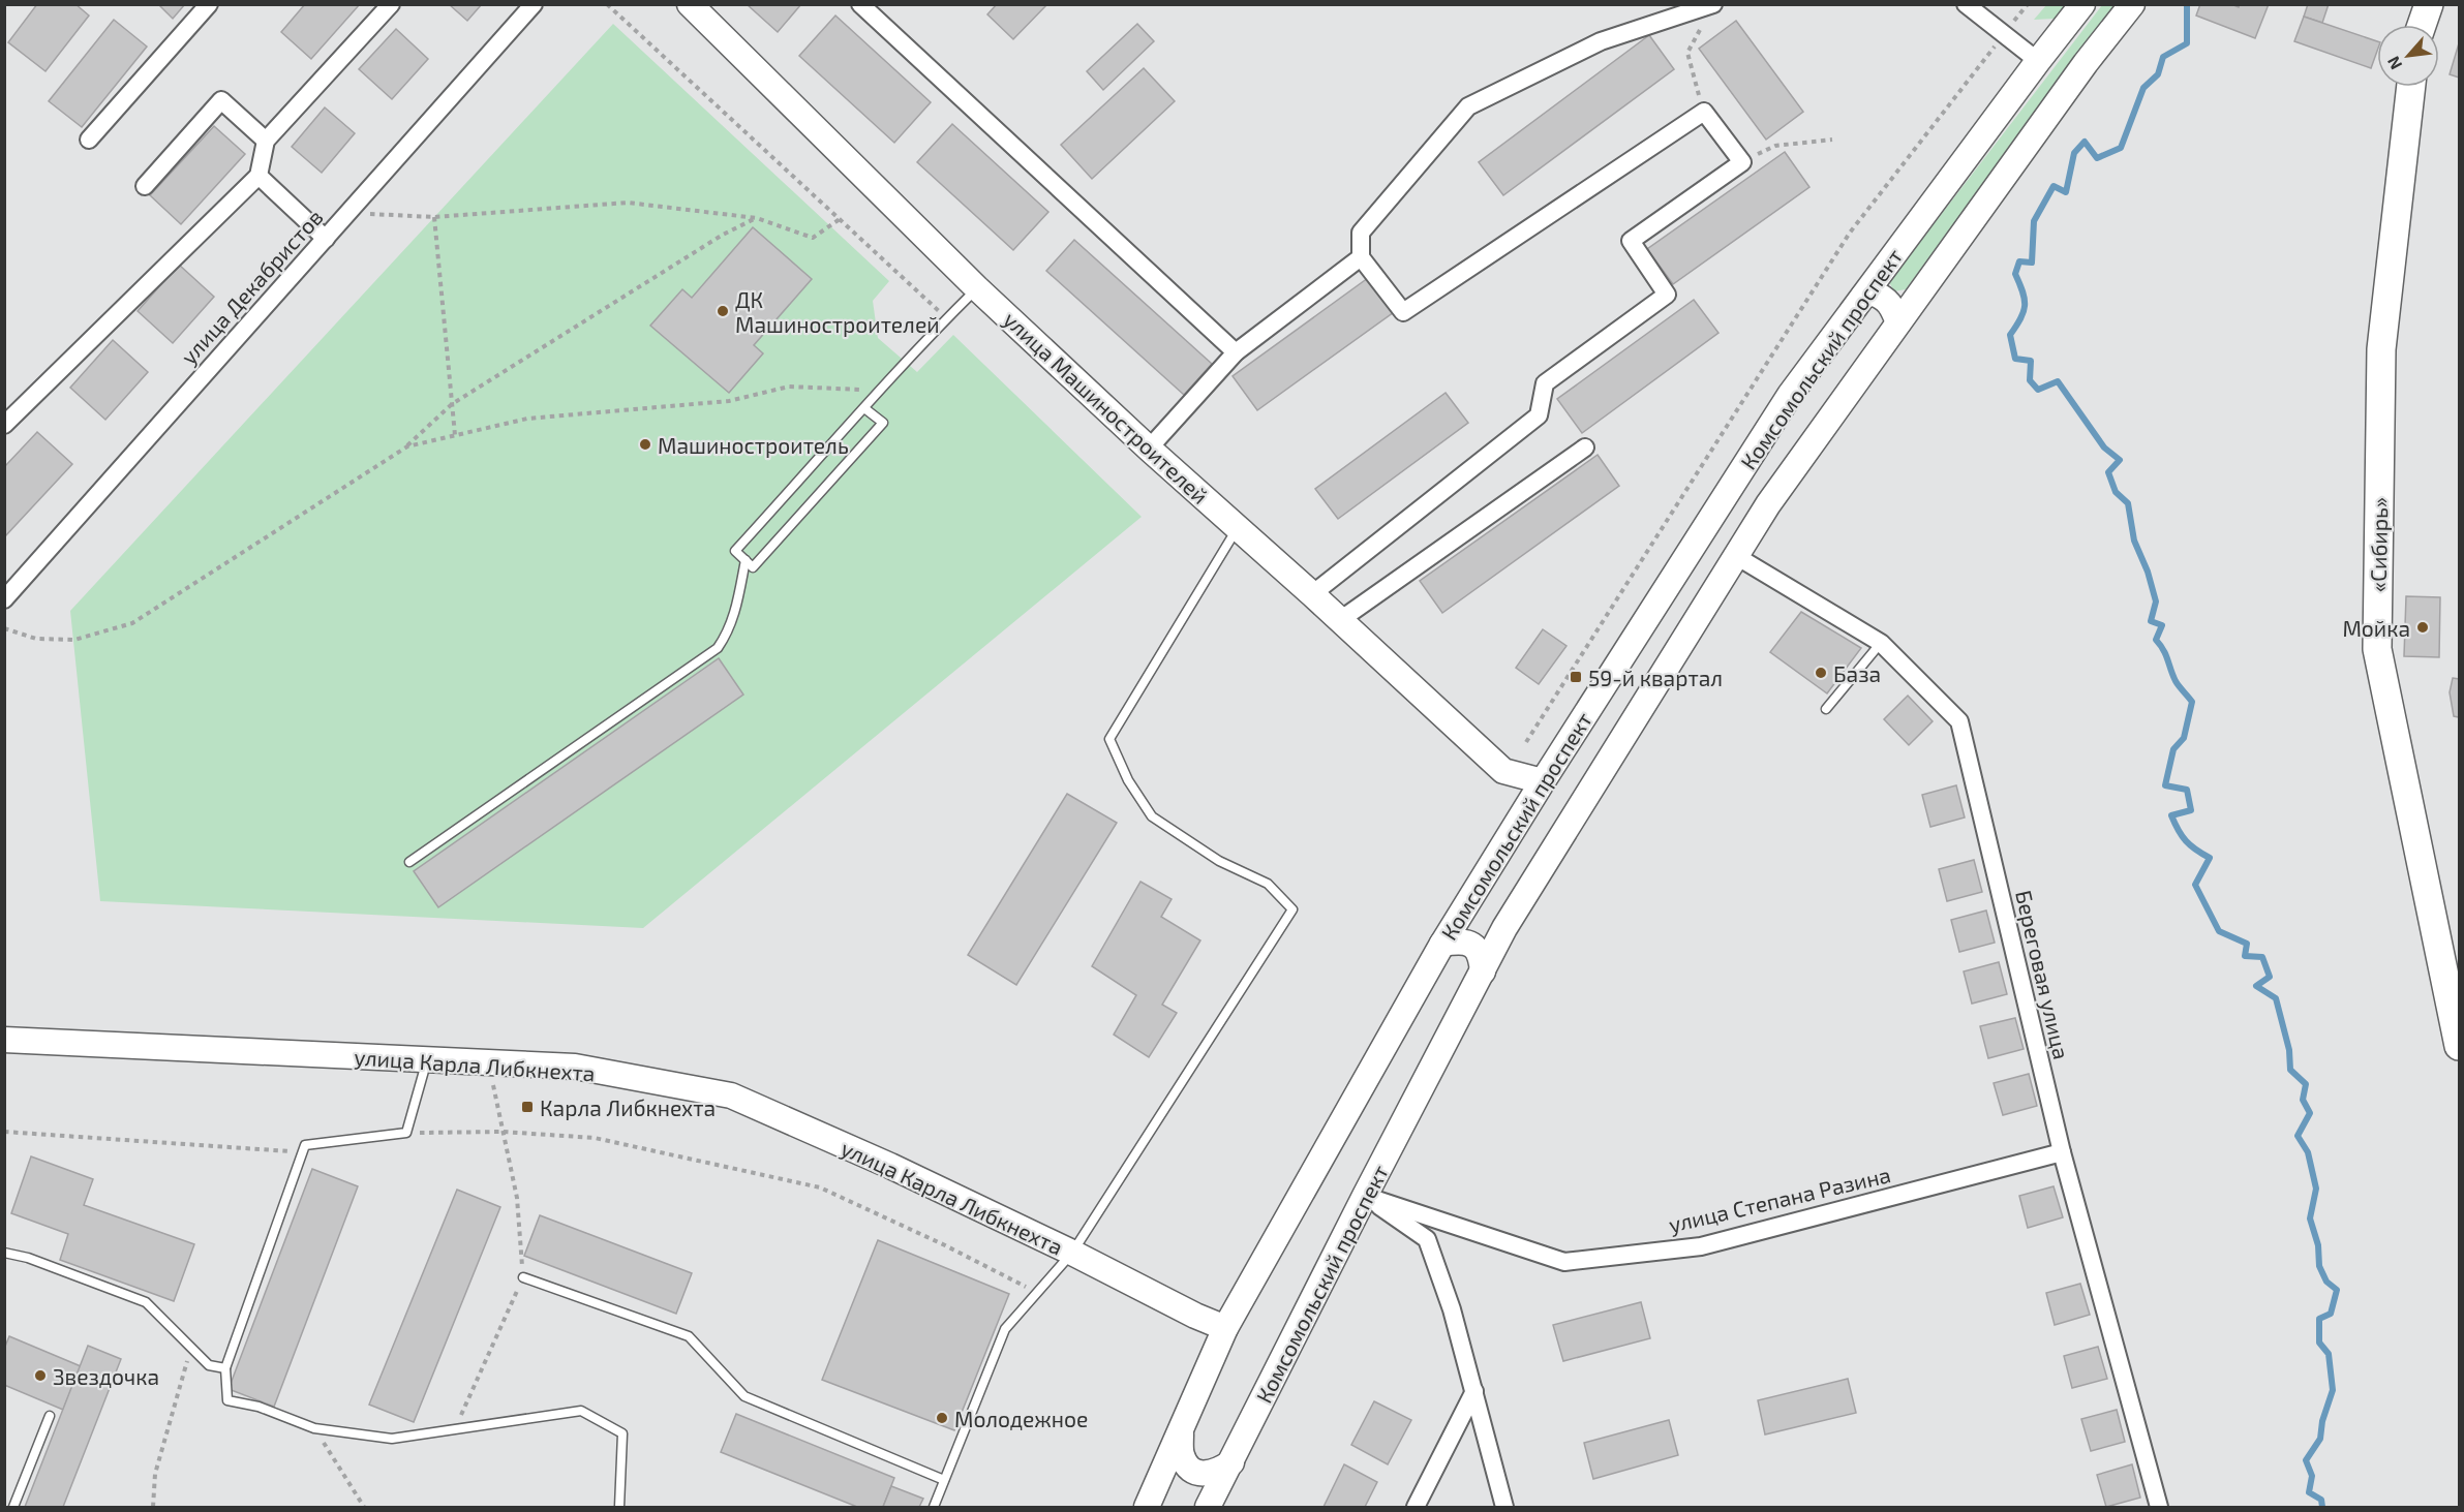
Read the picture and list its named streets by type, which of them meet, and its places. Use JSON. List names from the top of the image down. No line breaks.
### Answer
{"streets":{"main road":["Комсомольский проспект","улица Машиностроителей","«Сибирь»","улица Карла Либкнехта"],"street":["улица Декабристов","Береговая улица","улица Степана Разина"]},"crossings":[["Комсомольский проспект","улица Машиностроителей"],["Комсомольский проспект","Береговая улица"],["Комсомольский проспект","улица Карла Либкнехта"],["Комсомольский проспект","улица Степана Разина"],["Береговая улица","улица Степана Разина"]],"places":{"other":["ДК Машиностроителей","Машиностроитель","Мойка","База","Звездочка","Молодежное"],"transit":["59-й квартал","Карла Либкнехта"]},"north":"bottom left"}
